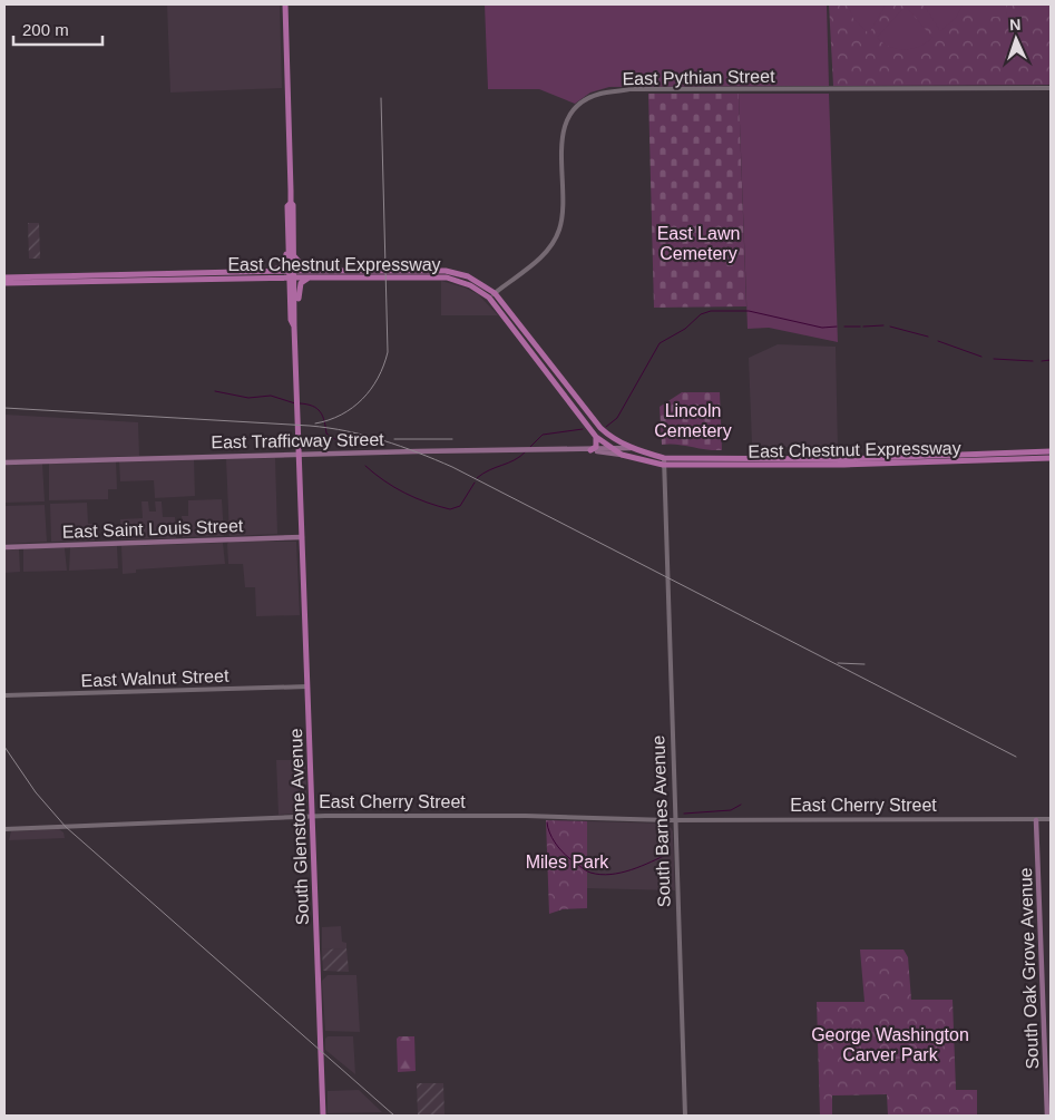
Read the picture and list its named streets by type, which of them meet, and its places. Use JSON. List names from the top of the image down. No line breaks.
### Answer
{"streets":{"main road":["East Chestnut Expressway","East Trafficway Street","East Saint Louis Street","South Glenstone Avenue","South Oak Grove Avenue"],"street":["East Pythian Street","East Walnut Street","East Cherry Street","South Barnes Avenue"]},"crossings":[["East Pythian Street","East Chestnut Expressway"],["East Chestnut Expressway","East Trafficway Street"],["East Chestnut Expressway","South Barnes Avenue"],["East Saint Louis Street","South Glenstone Avenue"],["East Walnut Street","South Glenstone Avenue"],["East Cherry Street","South Barnes Avenue"],["East Cherry Street","South Glenstone Avenue"],["East Cherry Street","South Oak Grove Avenue"]],"parks":["East Lawn Cemetery","Lincoln Cemetery","Miles Park","George Washington Carver Park"],"scale_bar":"200 m","north":"top"}
